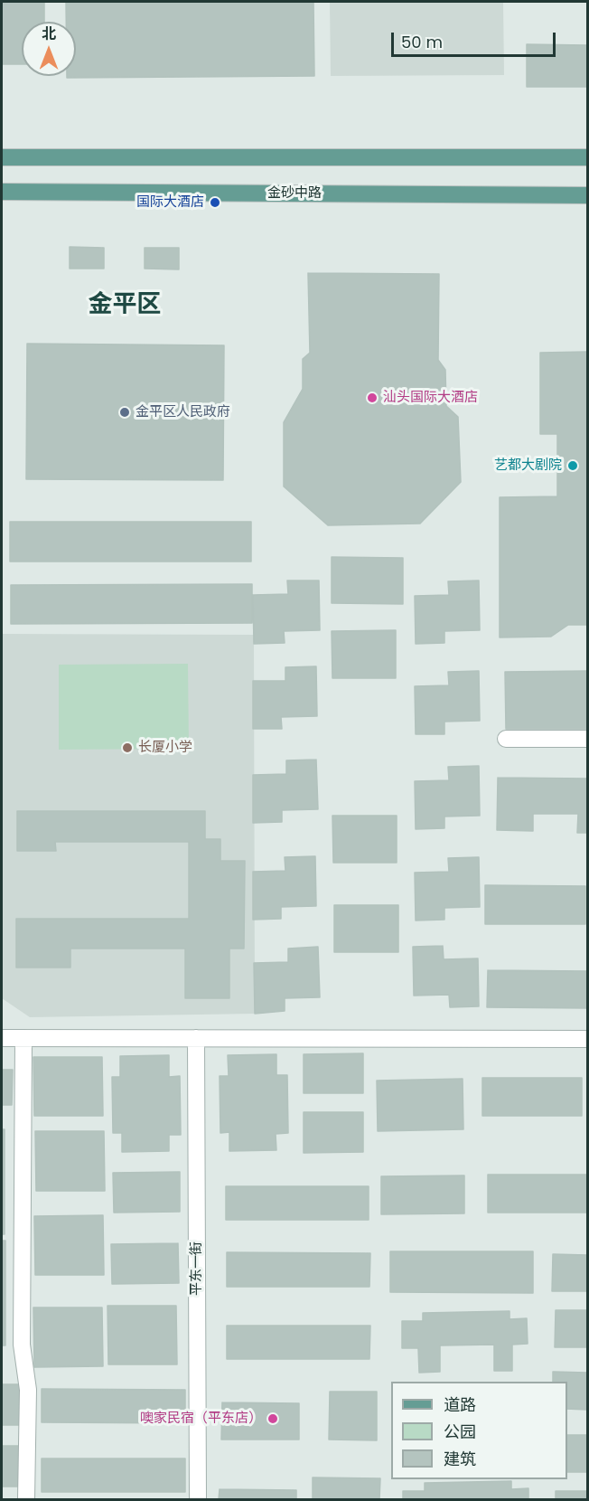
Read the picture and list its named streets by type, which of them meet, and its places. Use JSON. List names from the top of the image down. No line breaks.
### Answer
{"streets":{"main road":["金砂中路"],"street":["平东一街"]},"districts":["金平区"],"places":["国际大酒店","汕头国际大酒店","金平区人民政府","艺都大剧院","长厦小学","噢家民宿（平东店）"],"legend":["道路","公园","建筑"],"scale_bar":"50 m","north":"top"}
